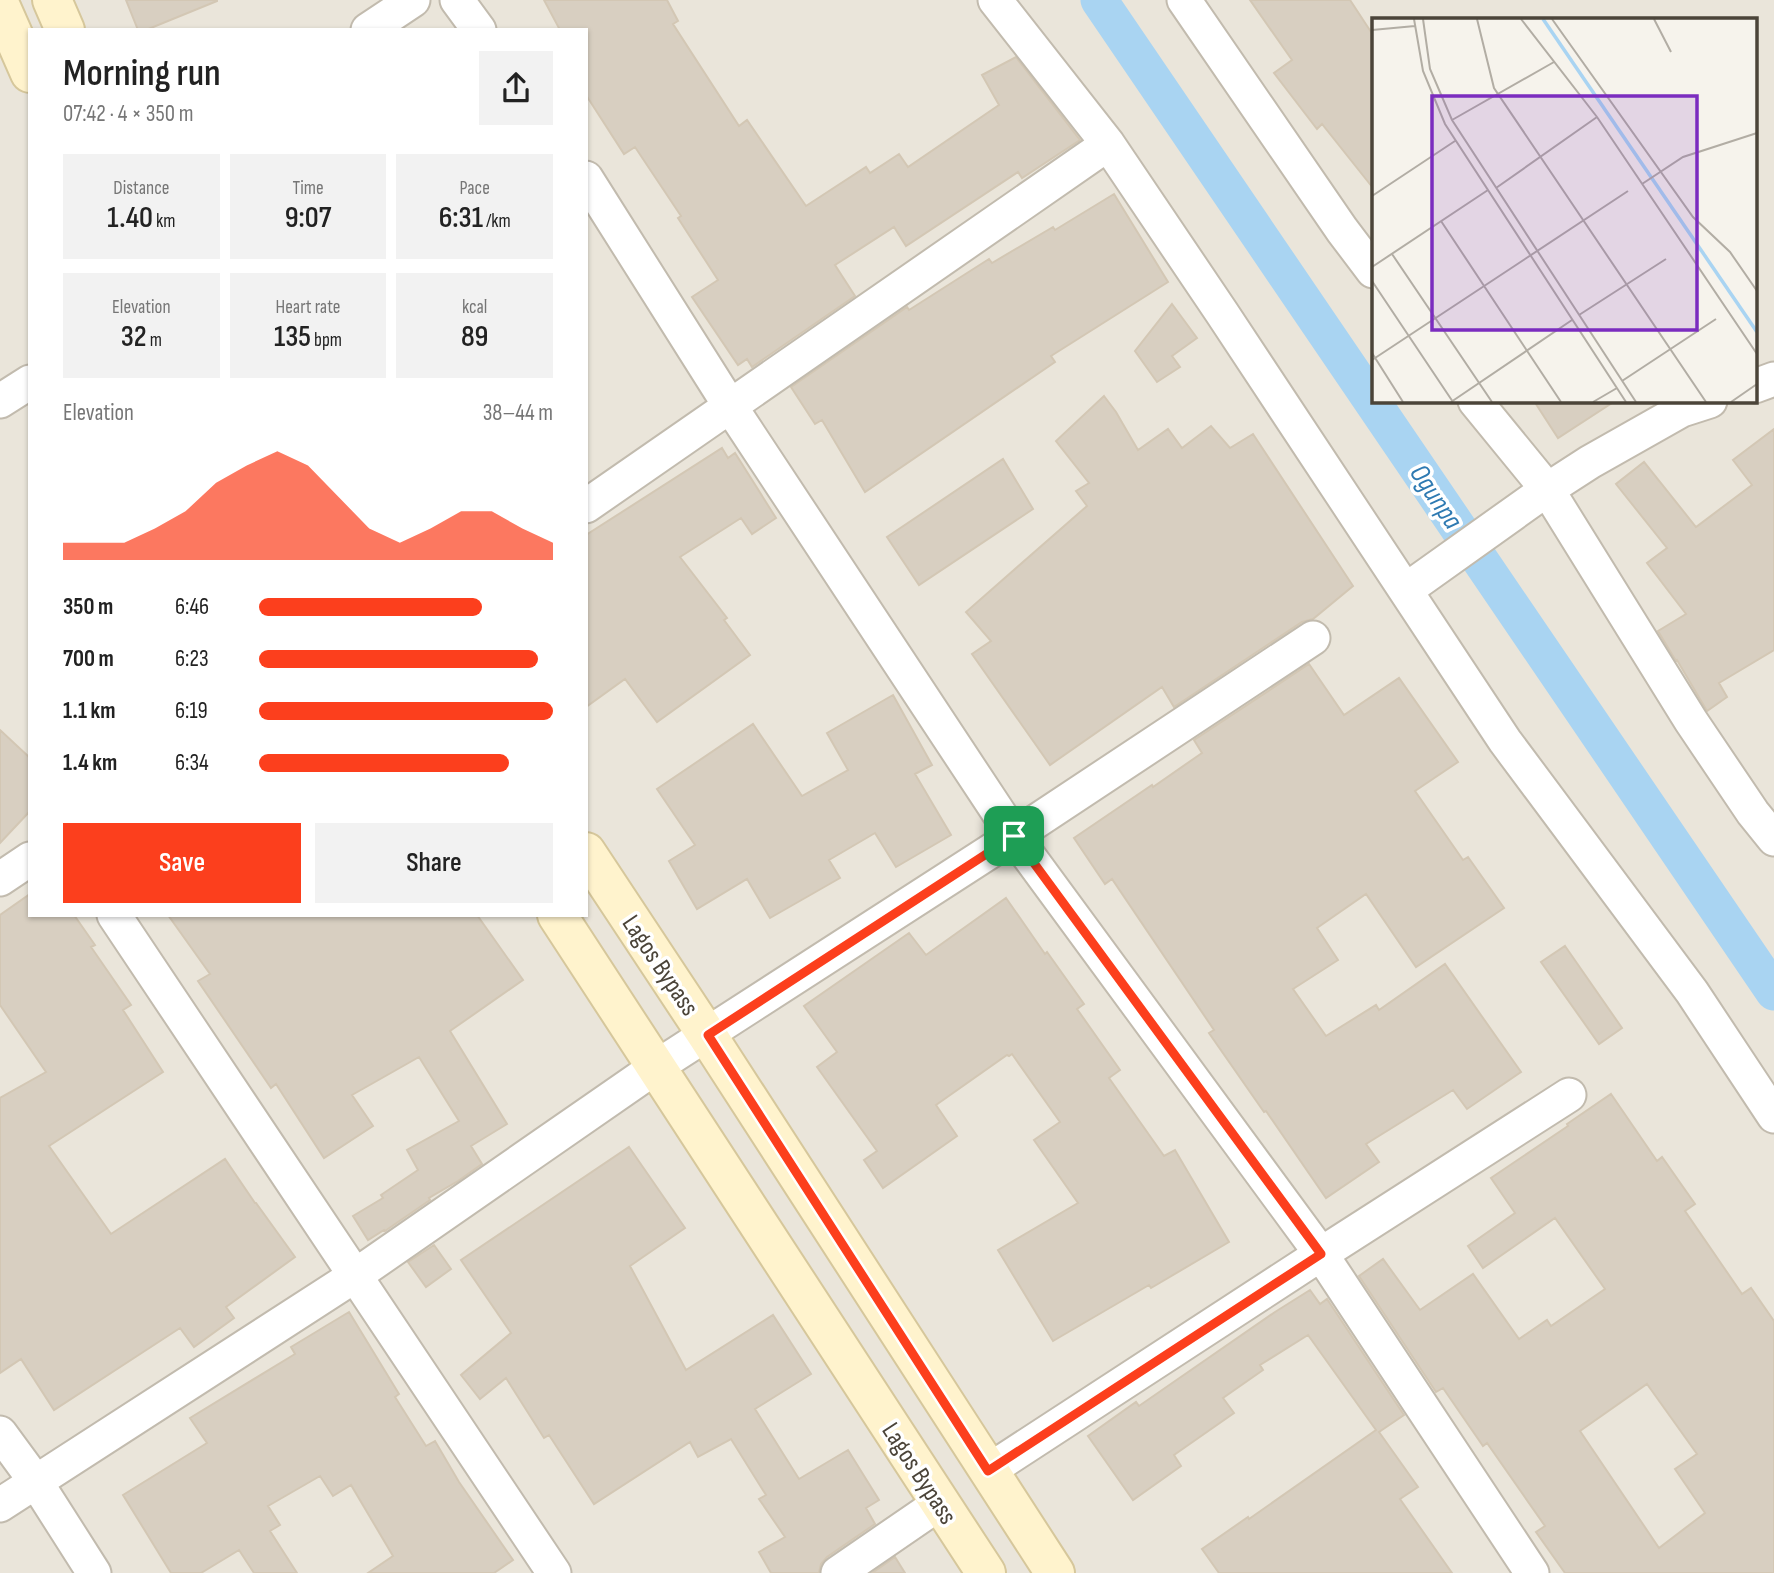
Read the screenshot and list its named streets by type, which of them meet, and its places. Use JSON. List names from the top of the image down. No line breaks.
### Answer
{"streets":{"main road":["Lagos Bypass"]},"water":["Ogunpa"],"page":{"heading":["Morning run","07:42 · 4 × 350 m"],"stats":[["Distance","1.40 km"],["Time","9:07"],["Pace","6:31 /km"],["Elevation","32 m"],["Heart rate","135 bpm"],["kcal","89"]],"chart":["Elevation","38–44 m"],"list":[{"name":"350 m","note":"6:46"},{"name":"700 m","note":"6:23"},{"name":"1.1 km","note":"6:19"},{"name":"1.4 km","note":"6:34"}],"buttons":["Save","Share"]}}
